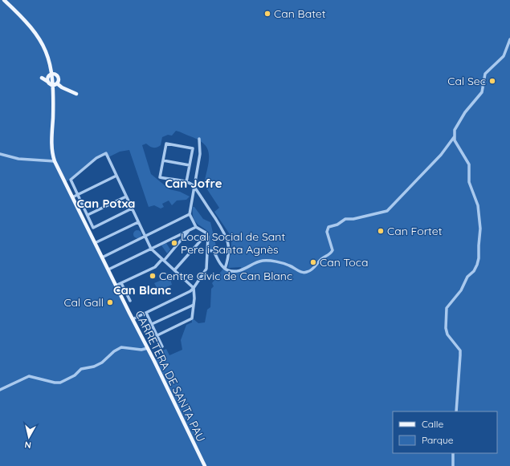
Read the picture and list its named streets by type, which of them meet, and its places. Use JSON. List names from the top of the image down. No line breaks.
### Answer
{"streets":{"main road":["CARRETERA DE SANTA PAU"]},"districts":["Can Jofre","Can Potxa","Can Blanc"],"places":["Can Batet","Cal Sec","Can Fortet","Local Social de Sant Pere i Santa Agnès","Can Toca","Centre Cívic de Can Blanc","Cal Gall"],"legend":["Calle","Parque"],"north":"bottom"}
